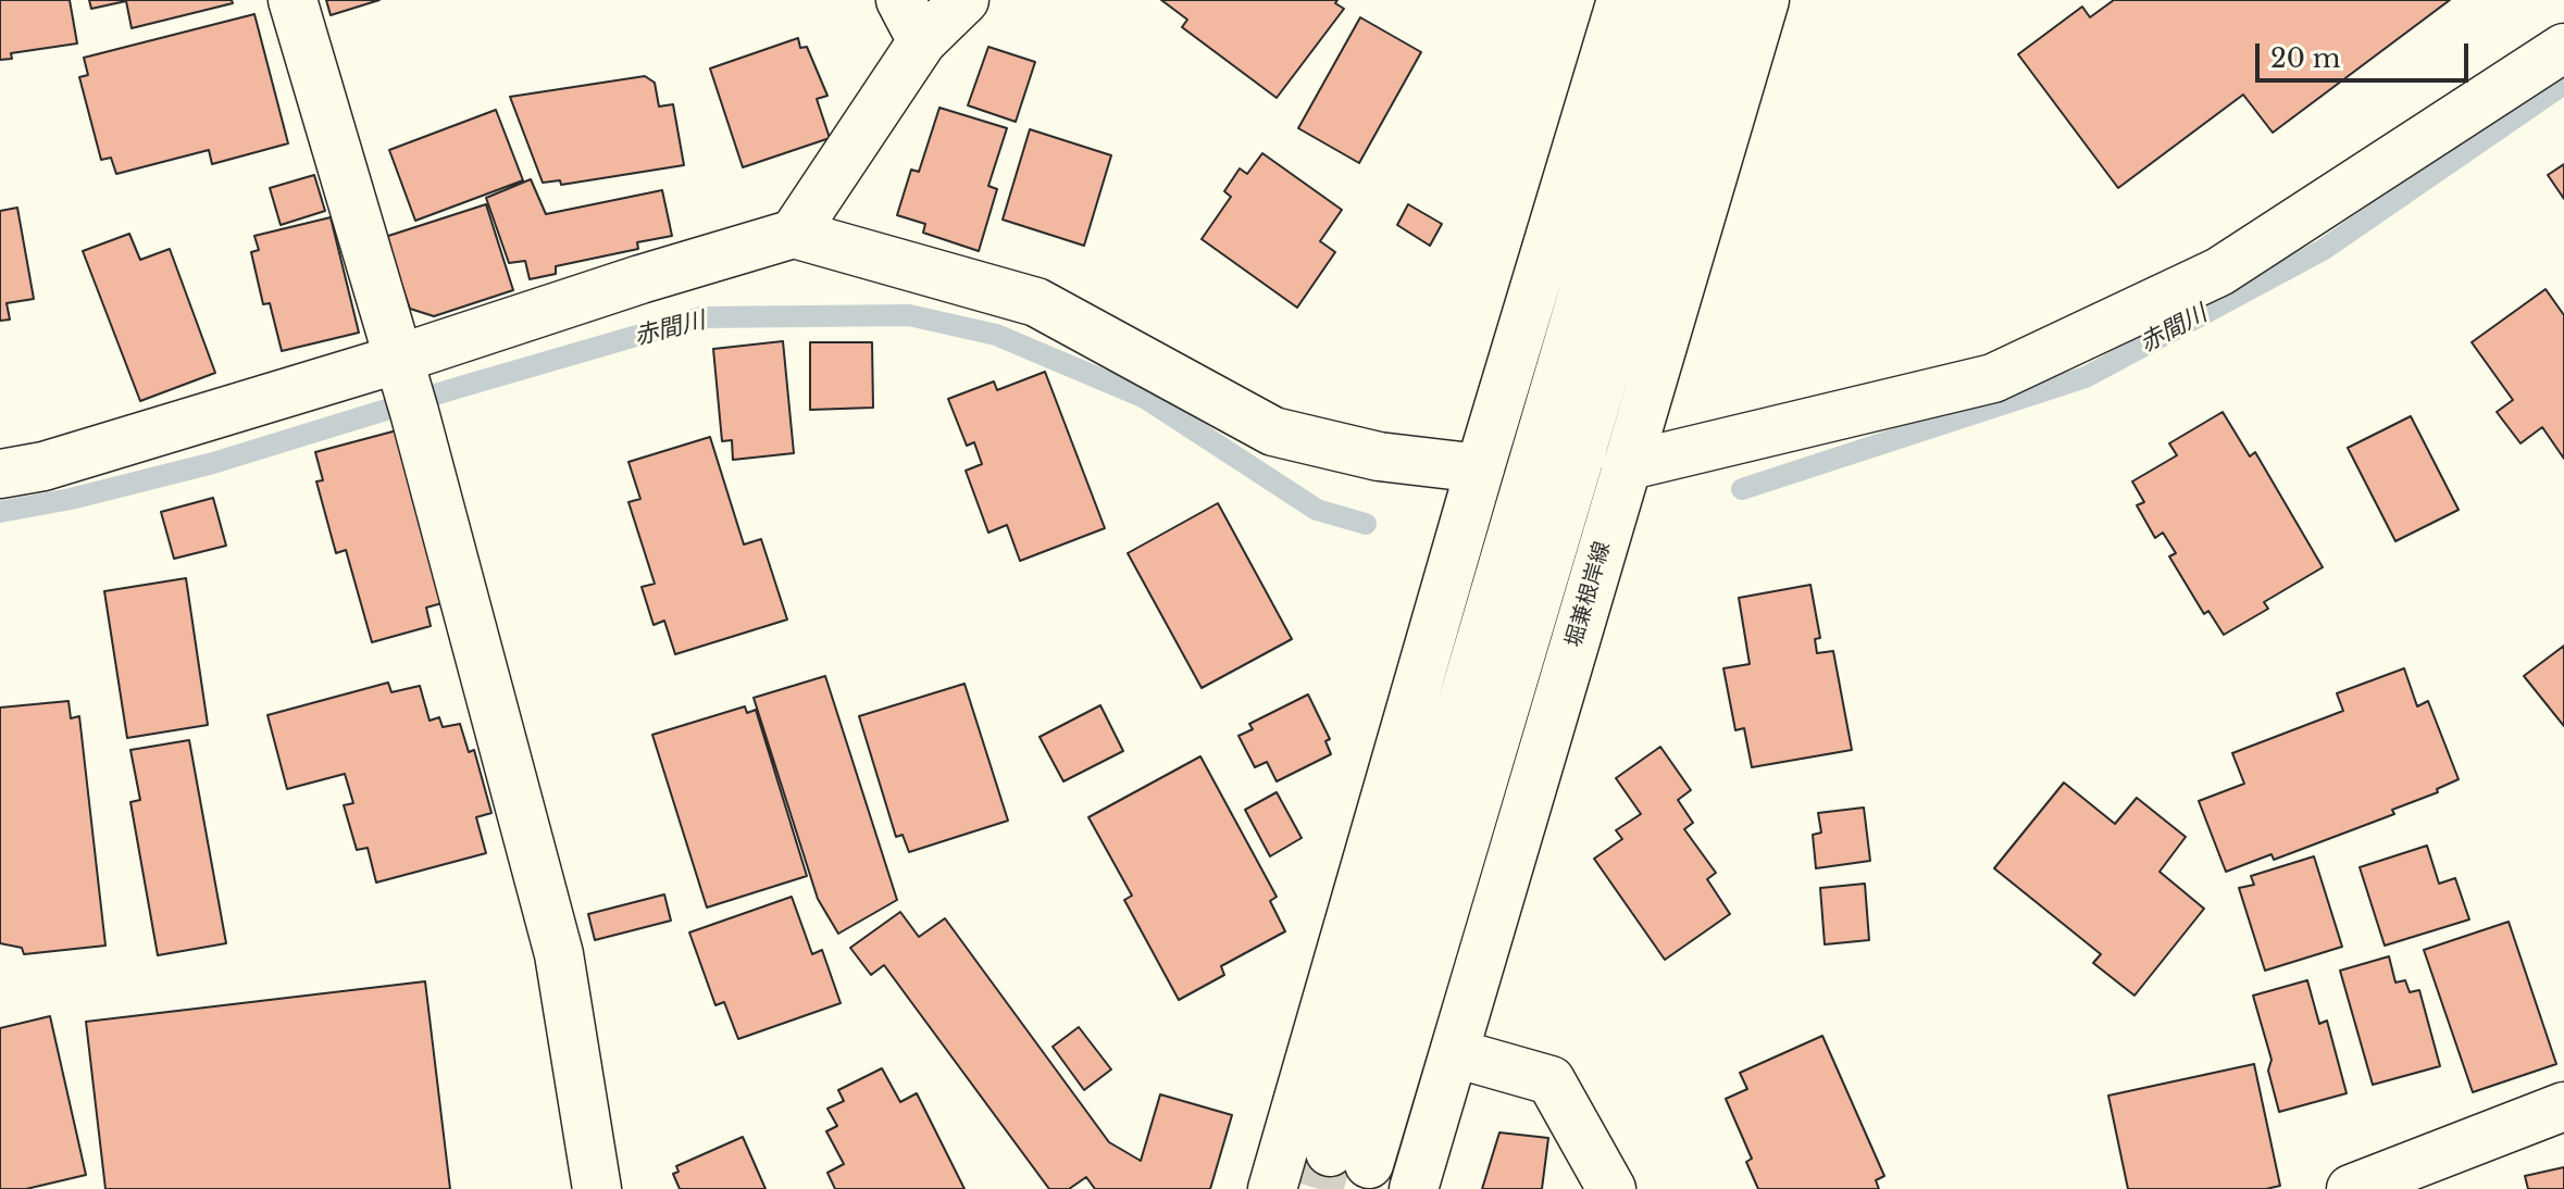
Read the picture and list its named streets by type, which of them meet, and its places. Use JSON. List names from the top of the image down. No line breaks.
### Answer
{"streets":{"main road":["堀兼根岸線"]},"water":["赤間川"],"scale_bar":"20 m"}
